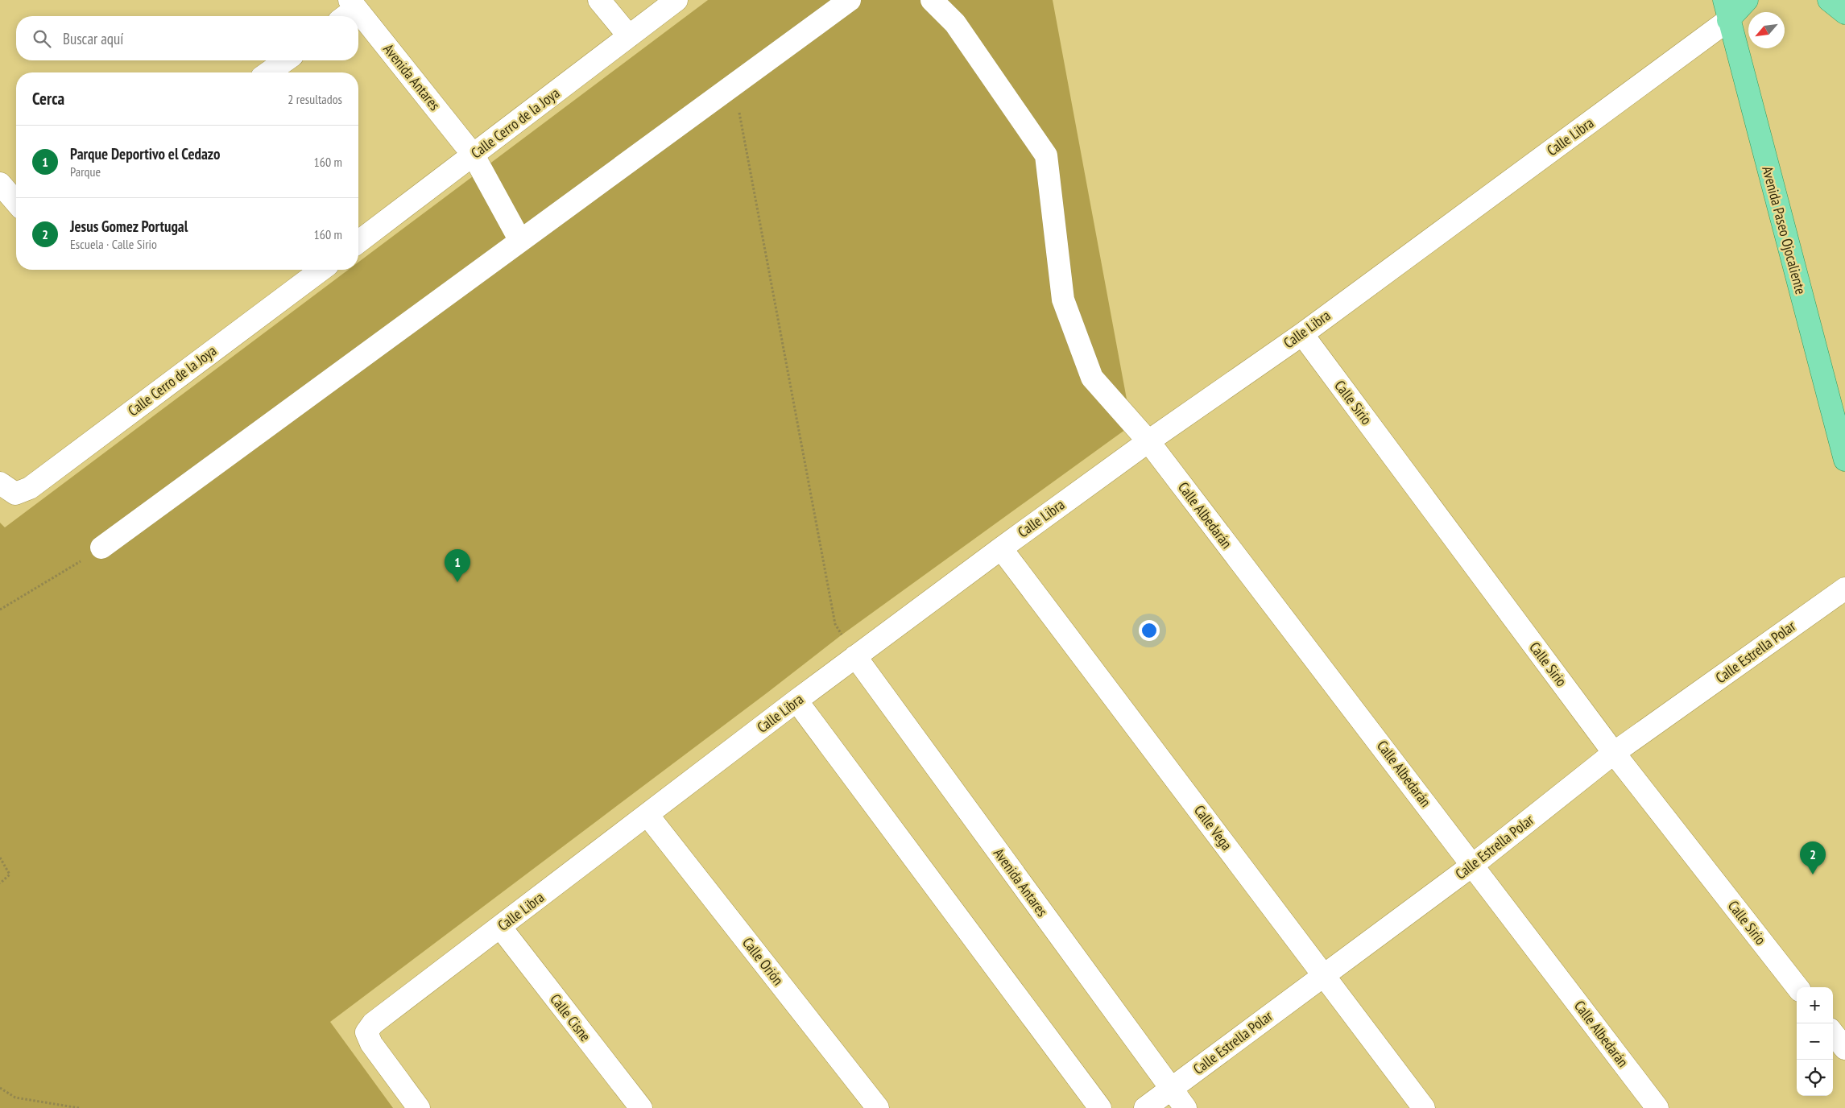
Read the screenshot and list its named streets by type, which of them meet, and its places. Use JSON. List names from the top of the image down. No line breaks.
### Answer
{"streets":{"main road":["Avenida Paseo Ojocaliente"],"street":["Avenida Antares","Calle Cerro de la Joya","Calle Libra","Calle Sirio","Calle Albedarán","Calle Estrella Polar","Calle Vega","Calle Orión","Calle Cisne"]},"crossings":[["Avenida Antares","Calle Cerro de la Joya"],["Avenida Antares","Calle Libra"],["Avenida Antares","Calle Estrella Polar"],["Calle Libra","Avenida Paseo Ojocaliente"],["Calle Libra","Calle Sirio"],["Calle Libra","Calle Albedarán"],["Calle Libra","Calle Vega"],["Calle Libra","Calle Orión"],["Calle Libra","Calle Cisne"],["Calle Sirio","Calle Estrella Polar"],["Calle Albedarán","Calle Estrella Polar"],["Calle Estrella Polar","Calle Vega"]],"north":"bottom left","page":{"search":"Buscar aquí","heading":["Cerca","2 resultados"],"list":[{"mark":"1","name":"Parque Deportivo el Cedazo","note":"Parque","value":"160 m"},{"mark":"2","name":"Jesus Gomez Portugal","note":"Escuela · Calle Sirio","value":"160 m"}],"pins":["1","2"],"map_buttons":["+","−"]}}
